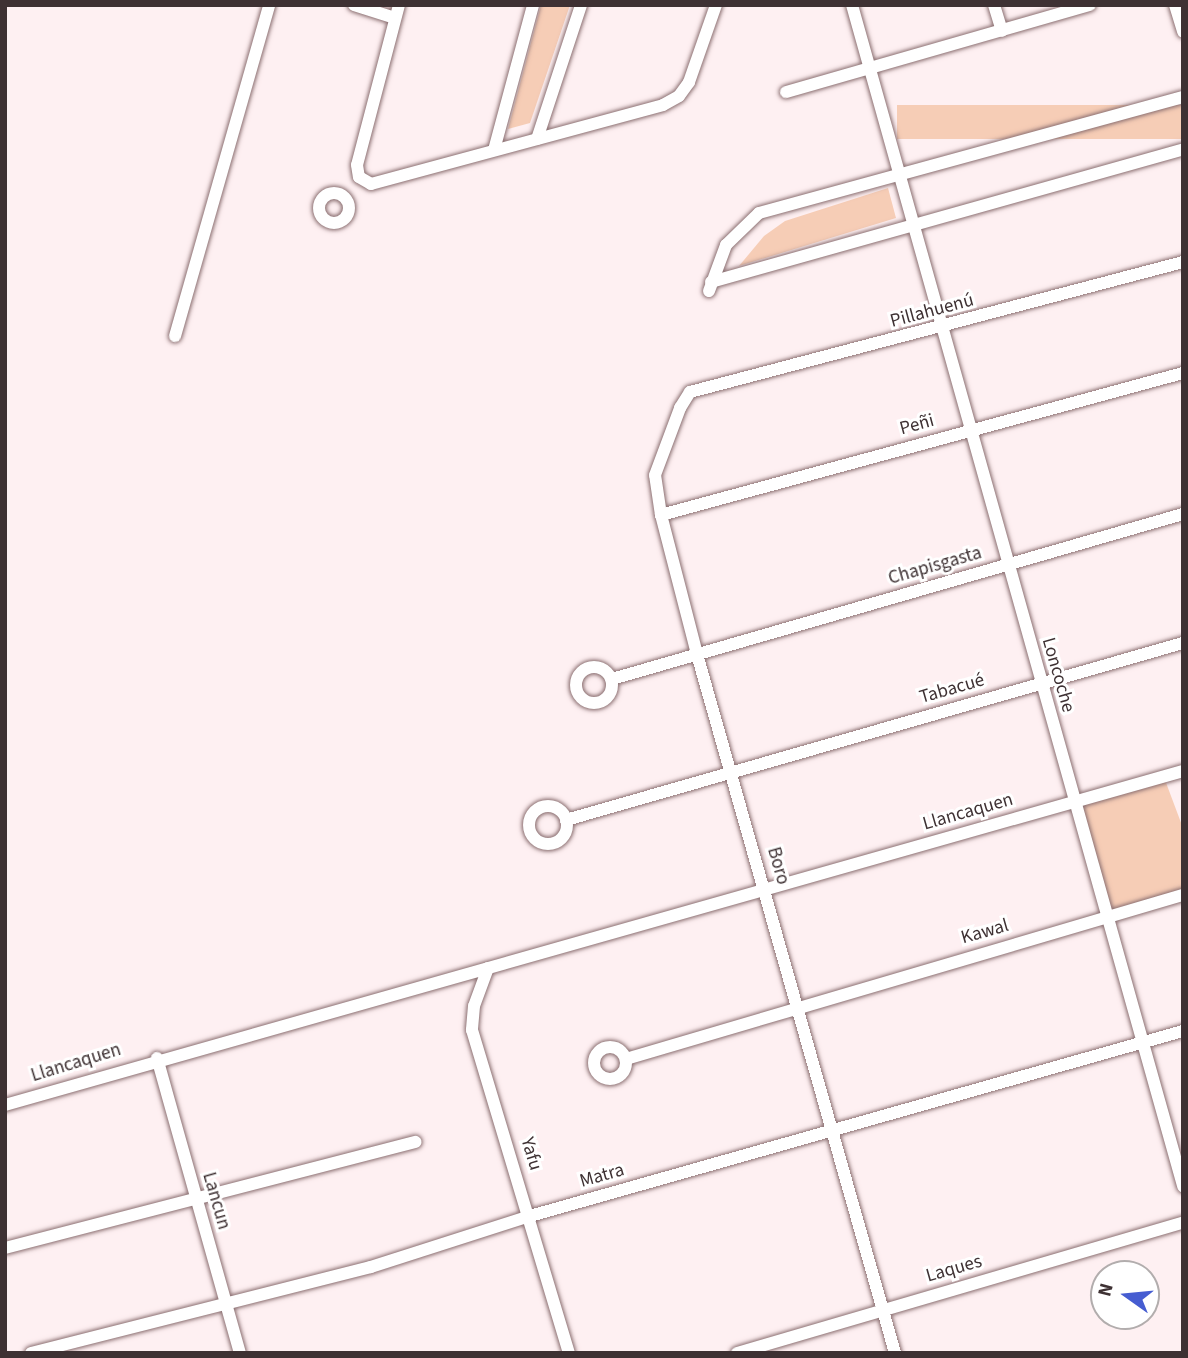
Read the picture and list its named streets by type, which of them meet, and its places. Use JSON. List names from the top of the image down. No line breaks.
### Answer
{"streets":{"street":["Pillahuenú","Peñi","Chapisgasta","Loncoche","Tabacué","Llancaquen","Boro","Kawal","Yafu","Matra","Lancun","Laques"]},"crossings":[["Pillahuenú","Loncoche"],["Pillahuenú","Boro"],["Peñi","Loncoche"],["Peñi","Boro"],["Chapisgasta","Loncoche"],["Chapisgasta","Boro"],["Loncoche","Tabacué"],["Loncoche","Llancaquen"],["Loncoche","Kawal"],["Loncoche","Matra"],["Tabacué","Boro"],["Llancaquen","Boro"],["Llancaquen","Yafu"],["Llancaquen","Lancun"],["Boro","Kawal"],["Boro","Matra"],["Boro","Laques"],["Yafu","Matra"],["Matra","Lancun"]],"north":"left"}
